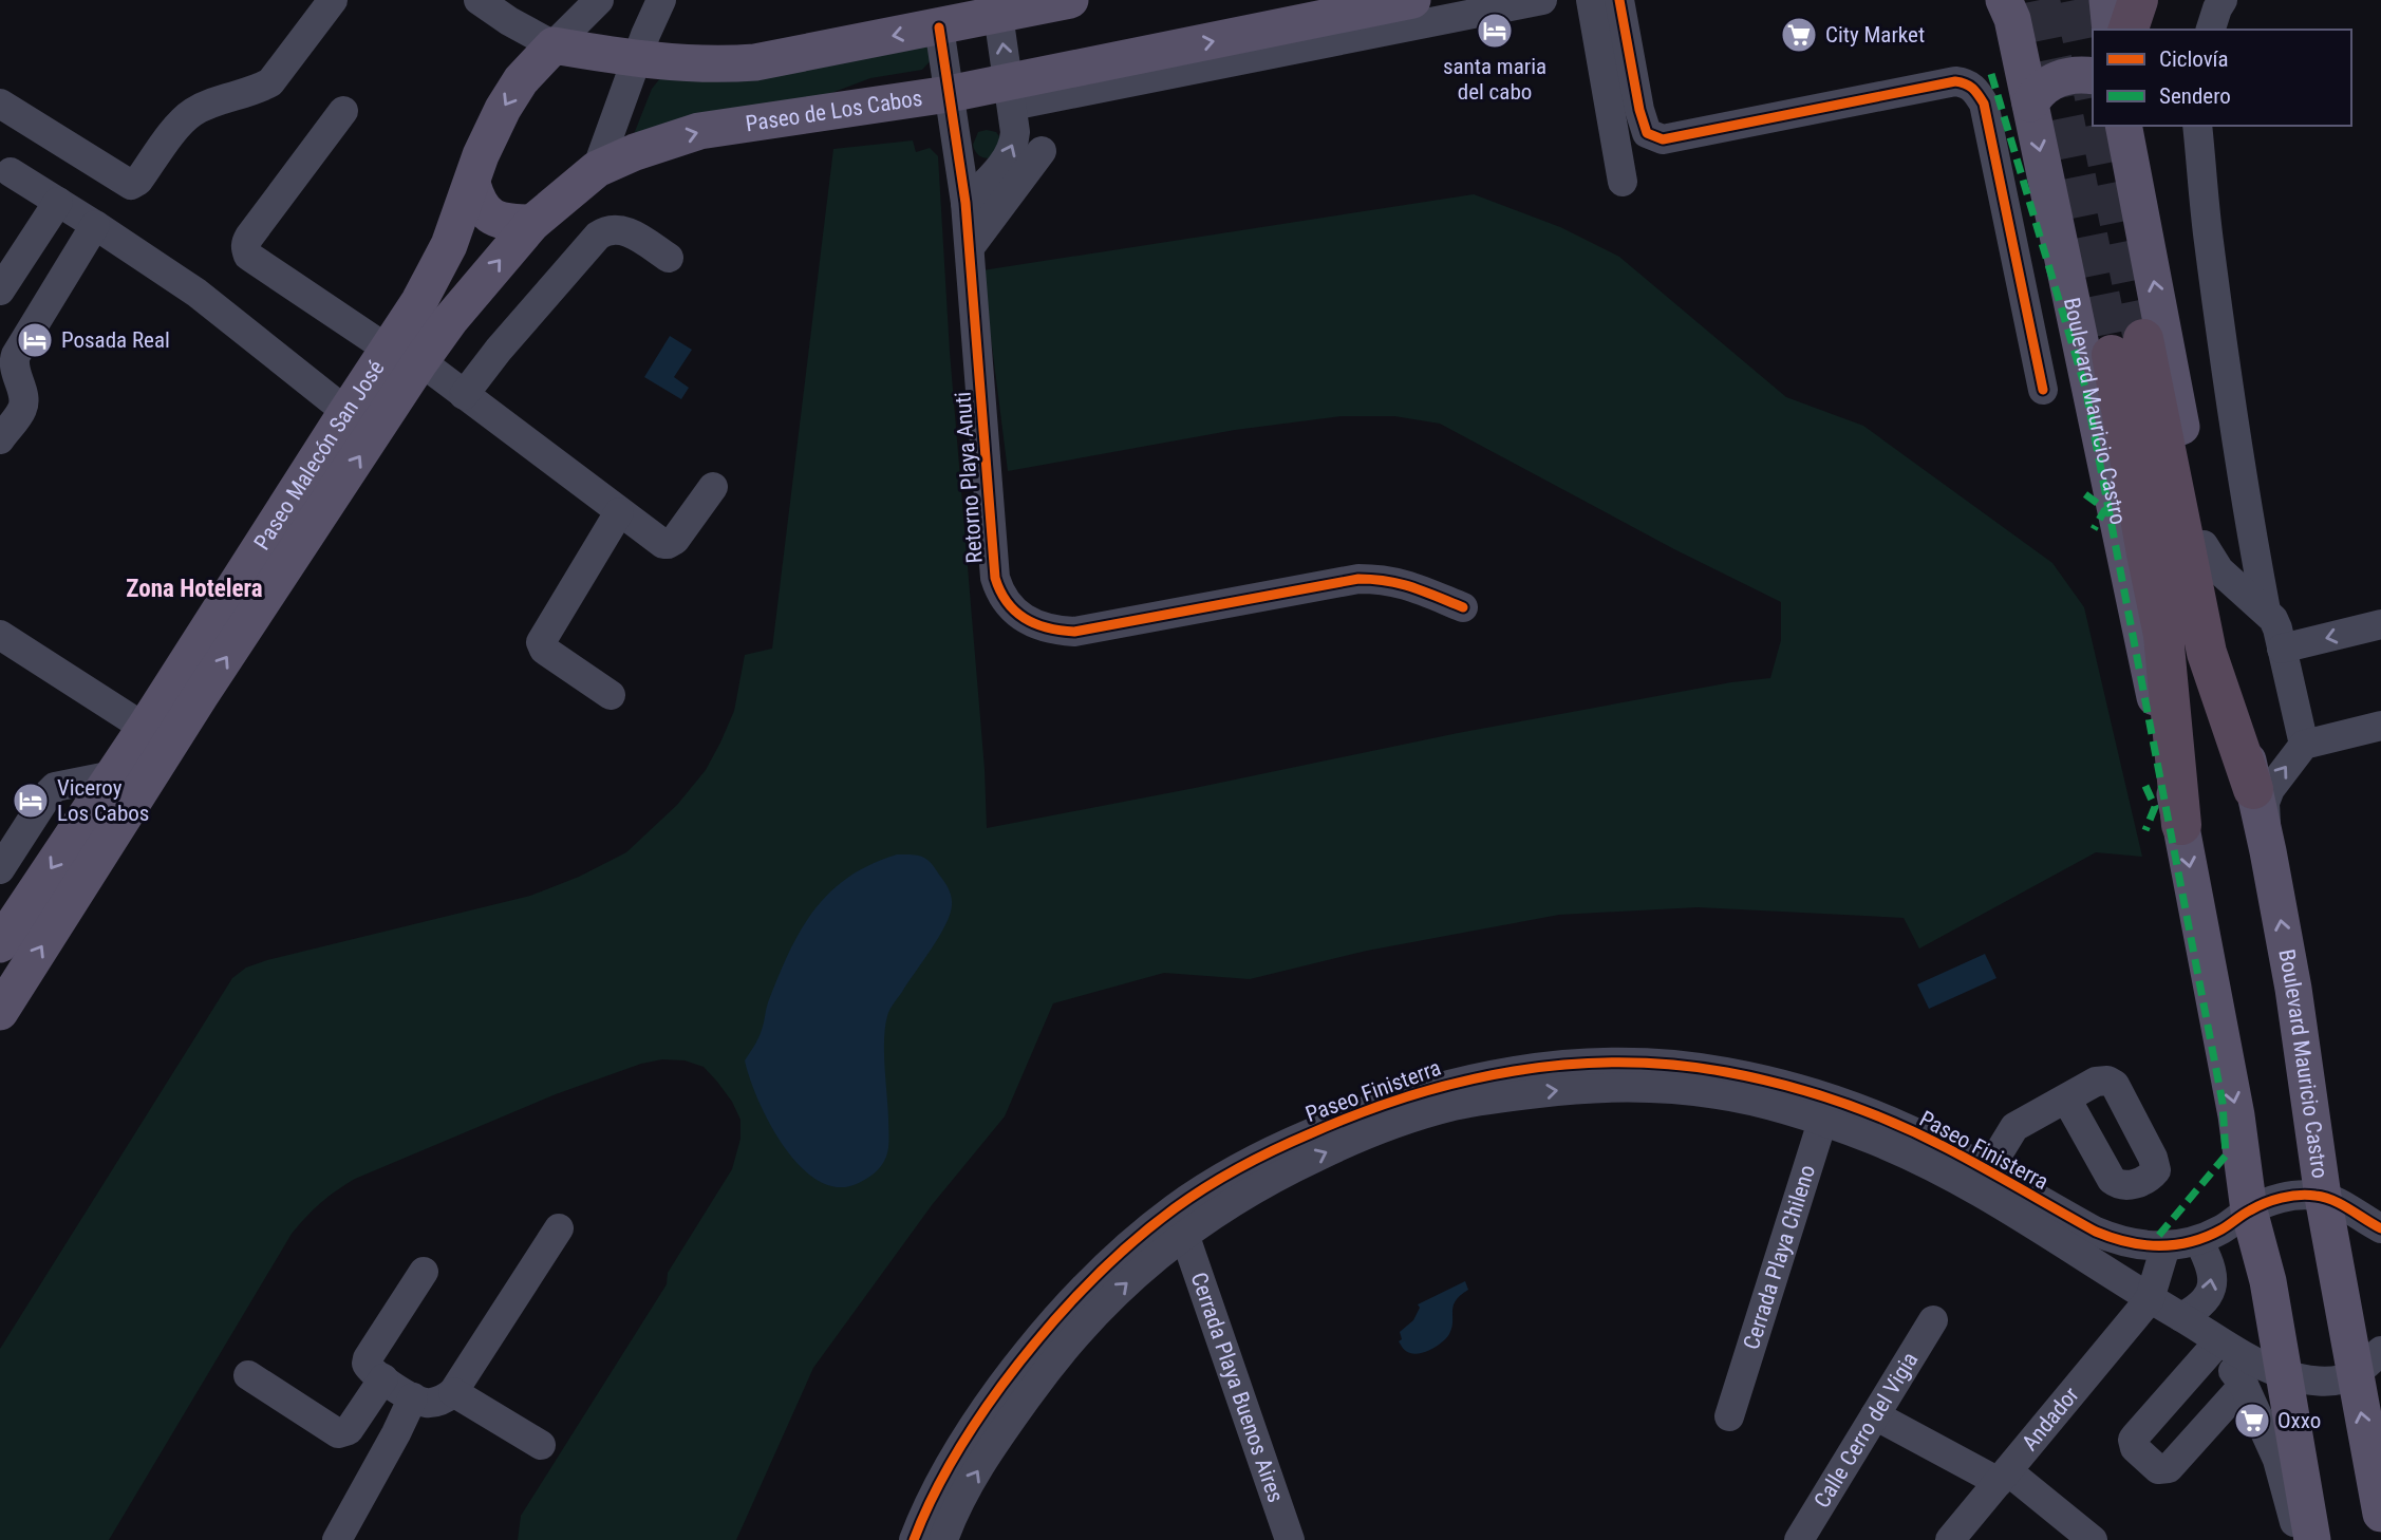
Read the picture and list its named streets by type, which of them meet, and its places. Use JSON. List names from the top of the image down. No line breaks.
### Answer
{"streets":{"highway":["Boulevard Mauricio Castro"],"main road":["Paseo de Los Cabos","Paseo Malecón San José"],"street":["Retorno Playa Anuti","Paseo Finisterra","Cerrada Playa Chileno","Cerrada Playa Buenos Aires","Andador","Calle Cerro del Vigia"]},"crossings":[["Paseo de Los Cabos","Paseo Malecón San José"],["Paseo de Los Cabos","Retorno Playa Anuti"],["Boulevard Mauricio Castro","Paseo Finisterra"],["Paseo Finisterra","Cerrada Playa Chileno"],["Paseo Finisterra","Cerrada Playa Buenos Aires"],["Paseo Finisterra","Andador"]],"districts":["Zona Hotelera"],"places":{"hotel":["santa maria del cabo","Posada Real","Viceroy Los Cabos"],"supermarket":["City Market","Oxxo"]},"legend":["Ciclovía","Sendero"]}
